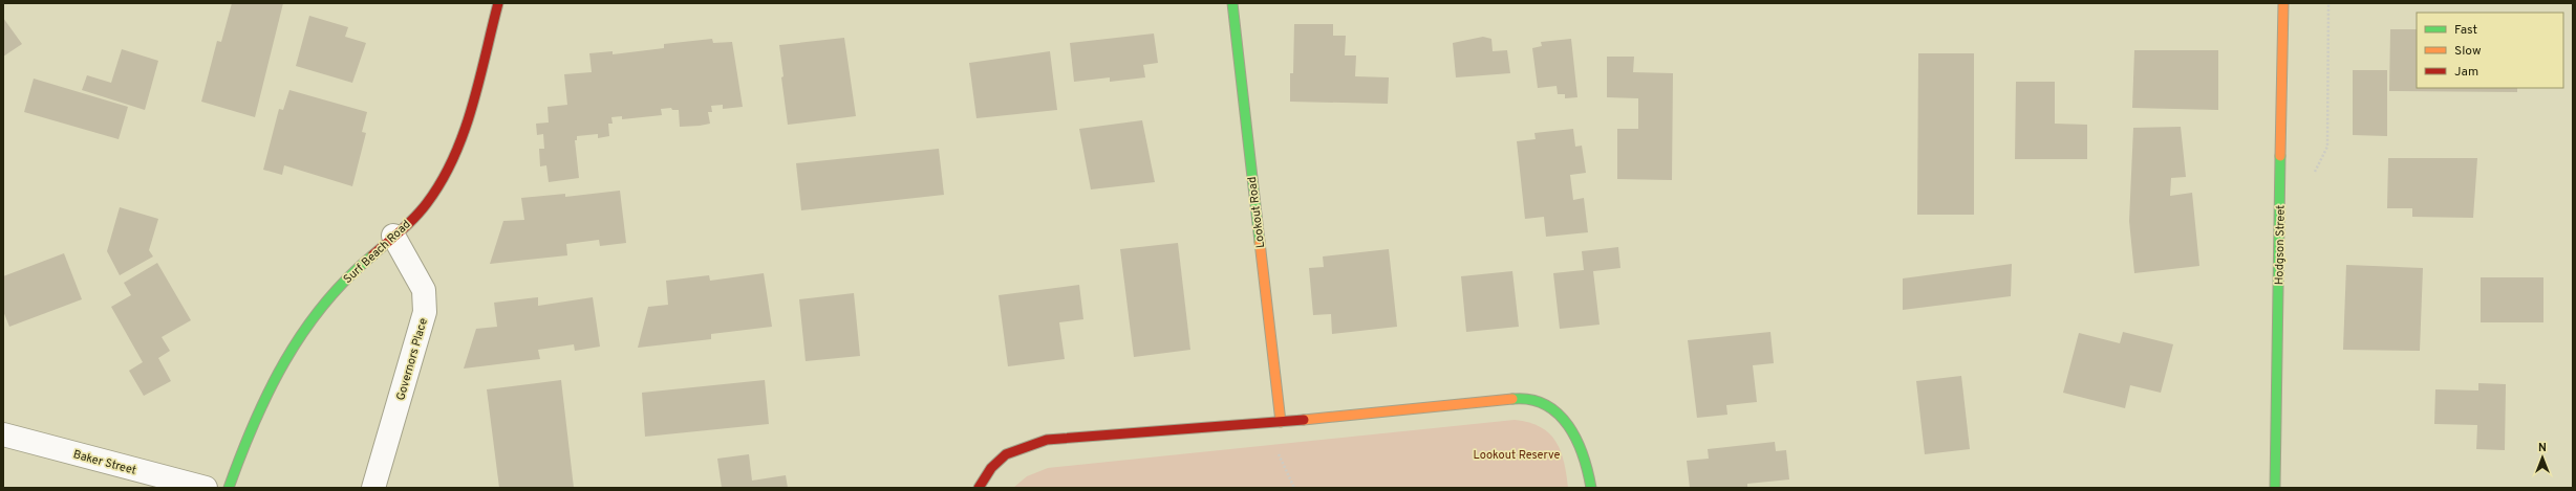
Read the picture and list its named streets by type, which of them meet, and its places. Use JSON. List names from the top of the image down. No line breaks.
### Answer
{"streets":{"street":["Lookout Road","Hodgson Street","Surf Beach Road","Governors Place","Baker Street"]},"crossings":[["Surf Beach Road","Governors Place"]],"parks":["Lookout Reserve"],"legend":["Fast","Slow","Jam"],"north":"top"}
